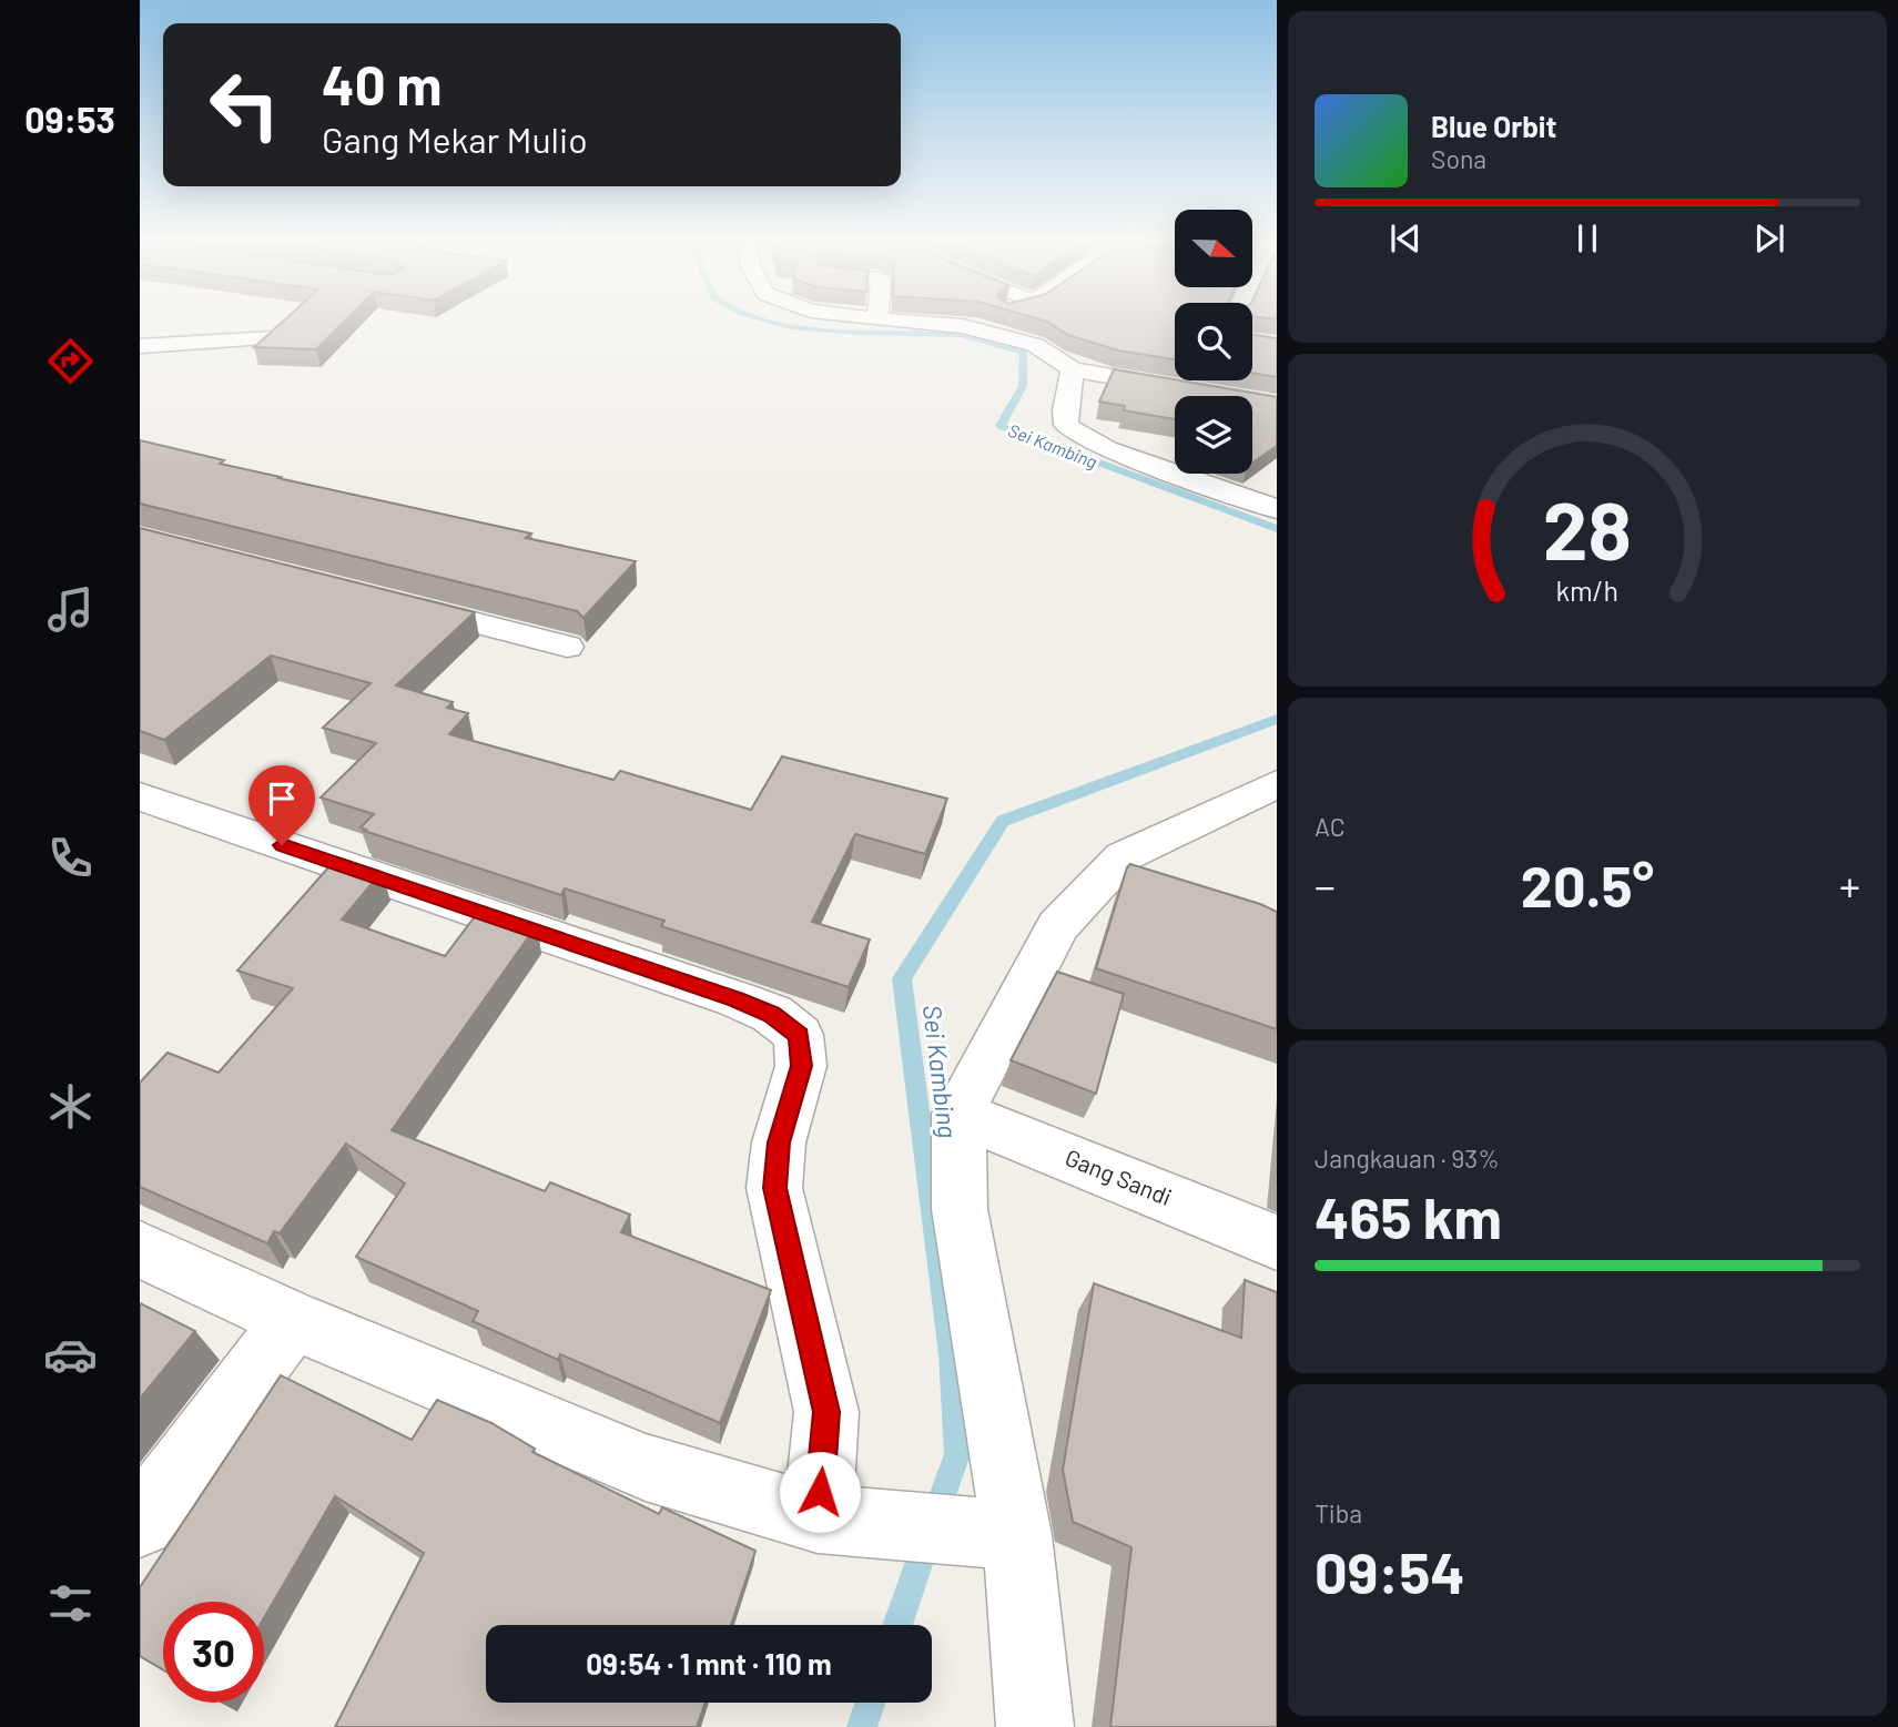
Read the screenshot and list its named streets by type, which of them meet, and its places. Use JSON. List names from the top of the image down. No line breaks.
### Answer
{"streets":{"street":["Gang Sandi"]},"water":["Sei Kambing"],"north":"right","page":{"tabs":"09:53","turn":["40 m","Gang Mekar Mulio"],"song":["Blue Orbit","Sona"],"tile":["AC",["Jangkauan · 93%","465 km"],["Tiba","09:54"]],"heat":["−","20.5°","+"],"limit":"30","trip":"09:54 · 1 mnt · 110 m","gauge":["28","km/h"]}}
